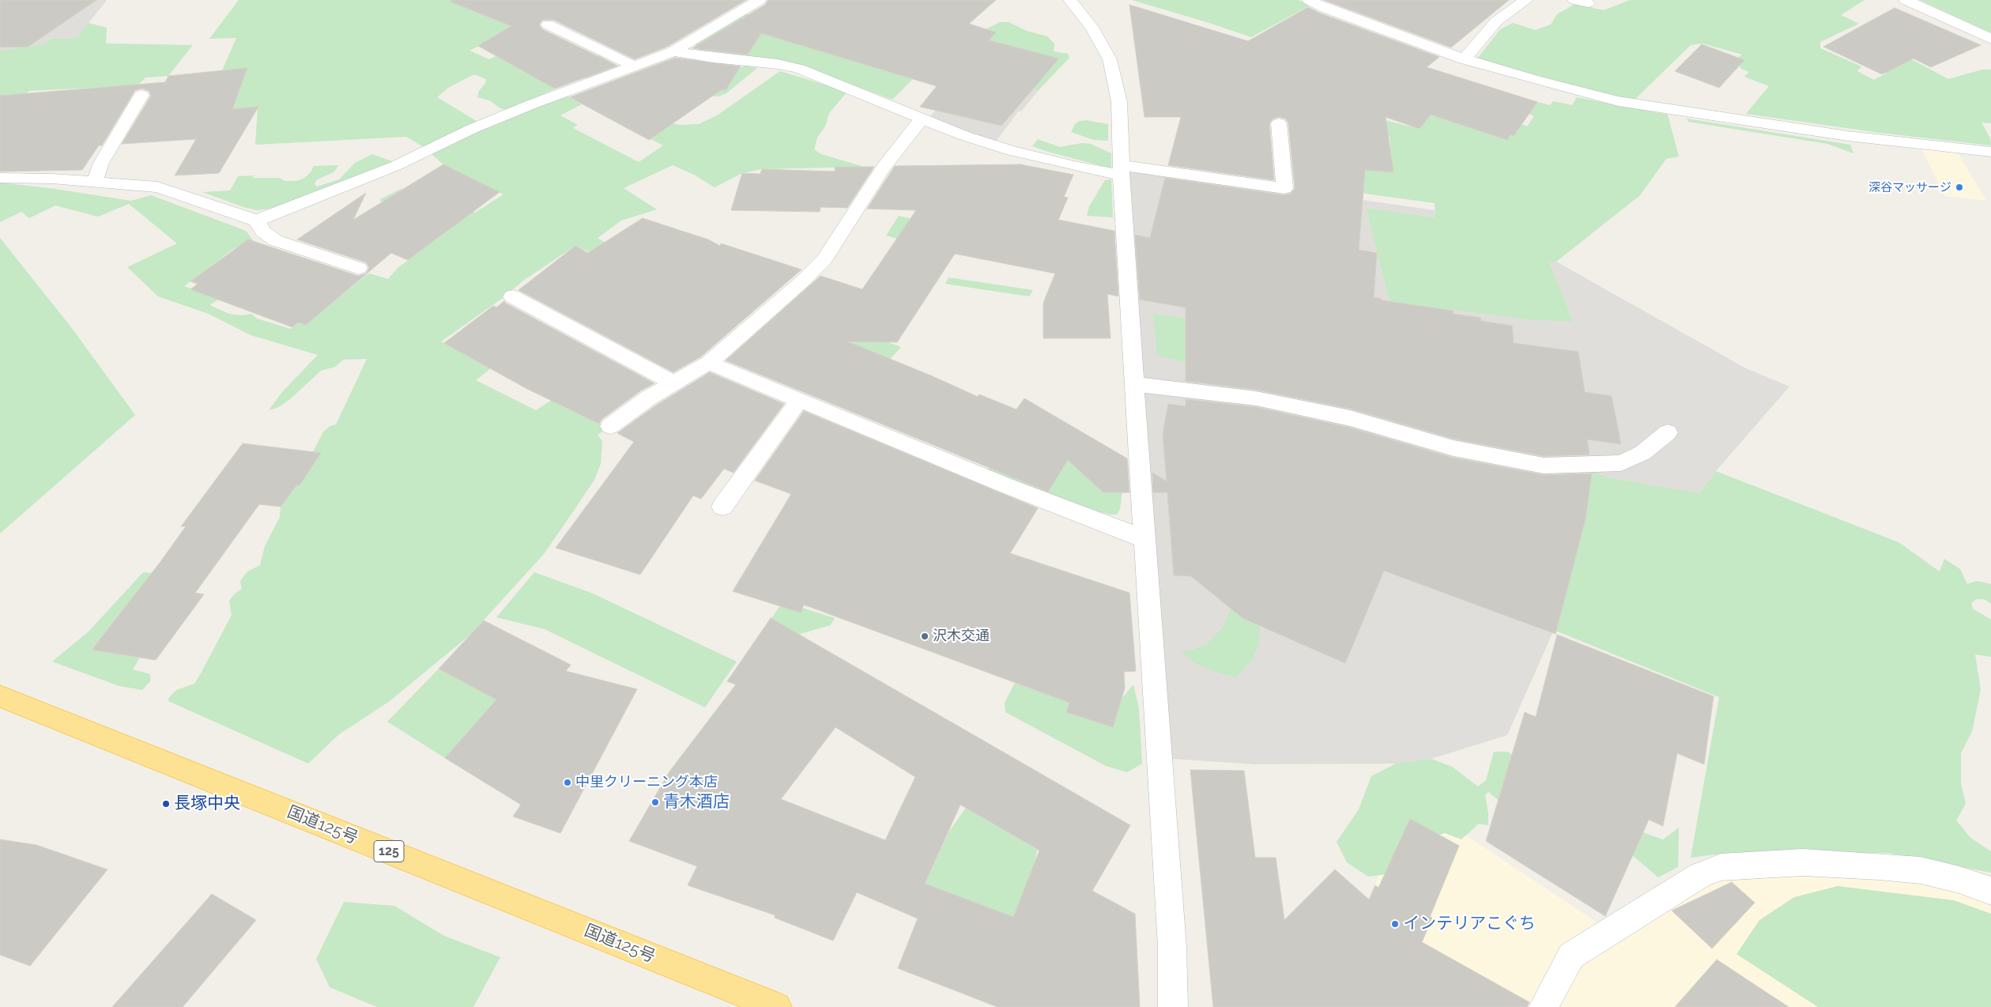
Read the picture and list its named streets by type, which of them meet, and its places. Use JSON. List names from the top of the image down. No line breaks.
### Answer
{"streets":{"highway":["国道125号","125"]},"places":["深谷マッサージ","沢木交通","中里クリーニング本店","青木酒店","長塚中央","インテリアこぐち"]}
